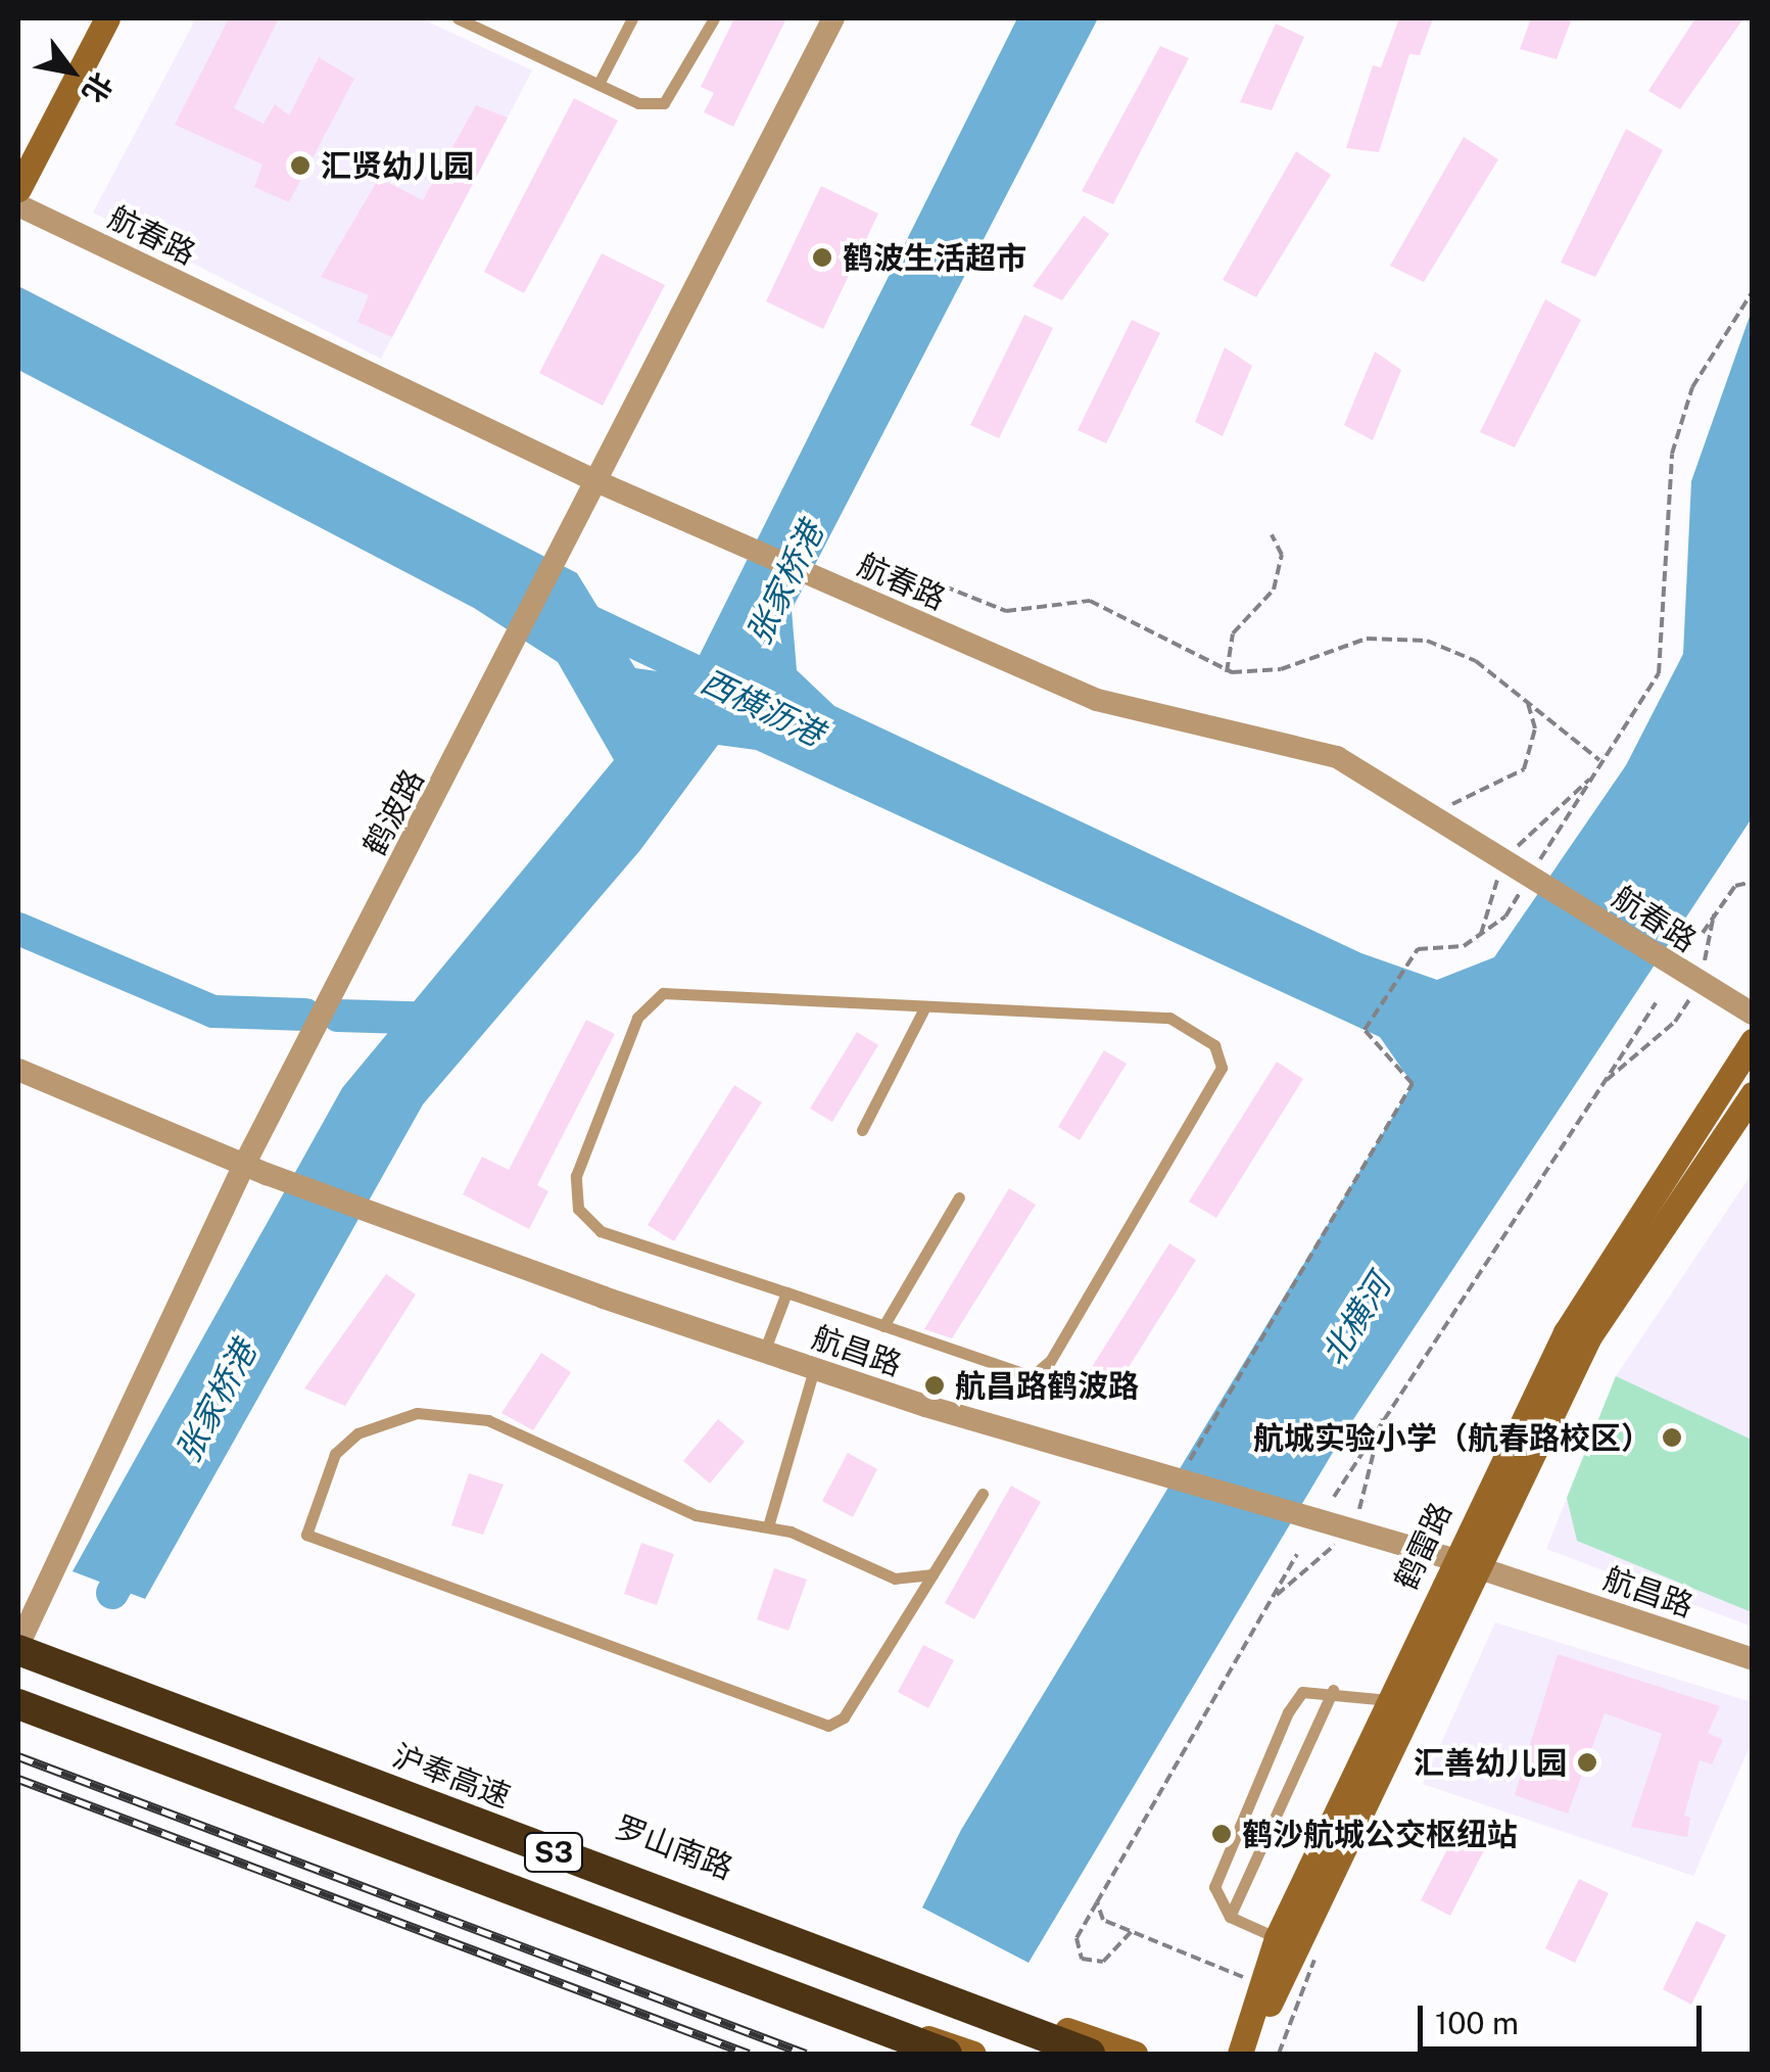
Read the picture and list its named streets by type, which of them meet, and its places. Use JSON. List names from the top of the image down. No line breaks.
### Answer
{"streets":{"highway":["沪奉高速","S3"],"street":["航春路","鹤波路","航昌路","鹤雷路","罗山南路"]},"crossings":[["航春路","鹤波路"],["鹤波路","航昌路"],["鹤波路","沪奉高速"],["鹤波路","罗山南路"],["航昌路","鹤雷路"],["沪奉高速","罗山南路"]],"water":["张家桥港","西横沥港","北横河"],"places":["汇贤幼儿园","鹤波生活超市","航昌路鹤波路","航城实验小学（航春路校区）","汇善幼儿园","鹤沙航城公交枢纽站"],"scale_bar":"100 m","north":"bottom right"}
